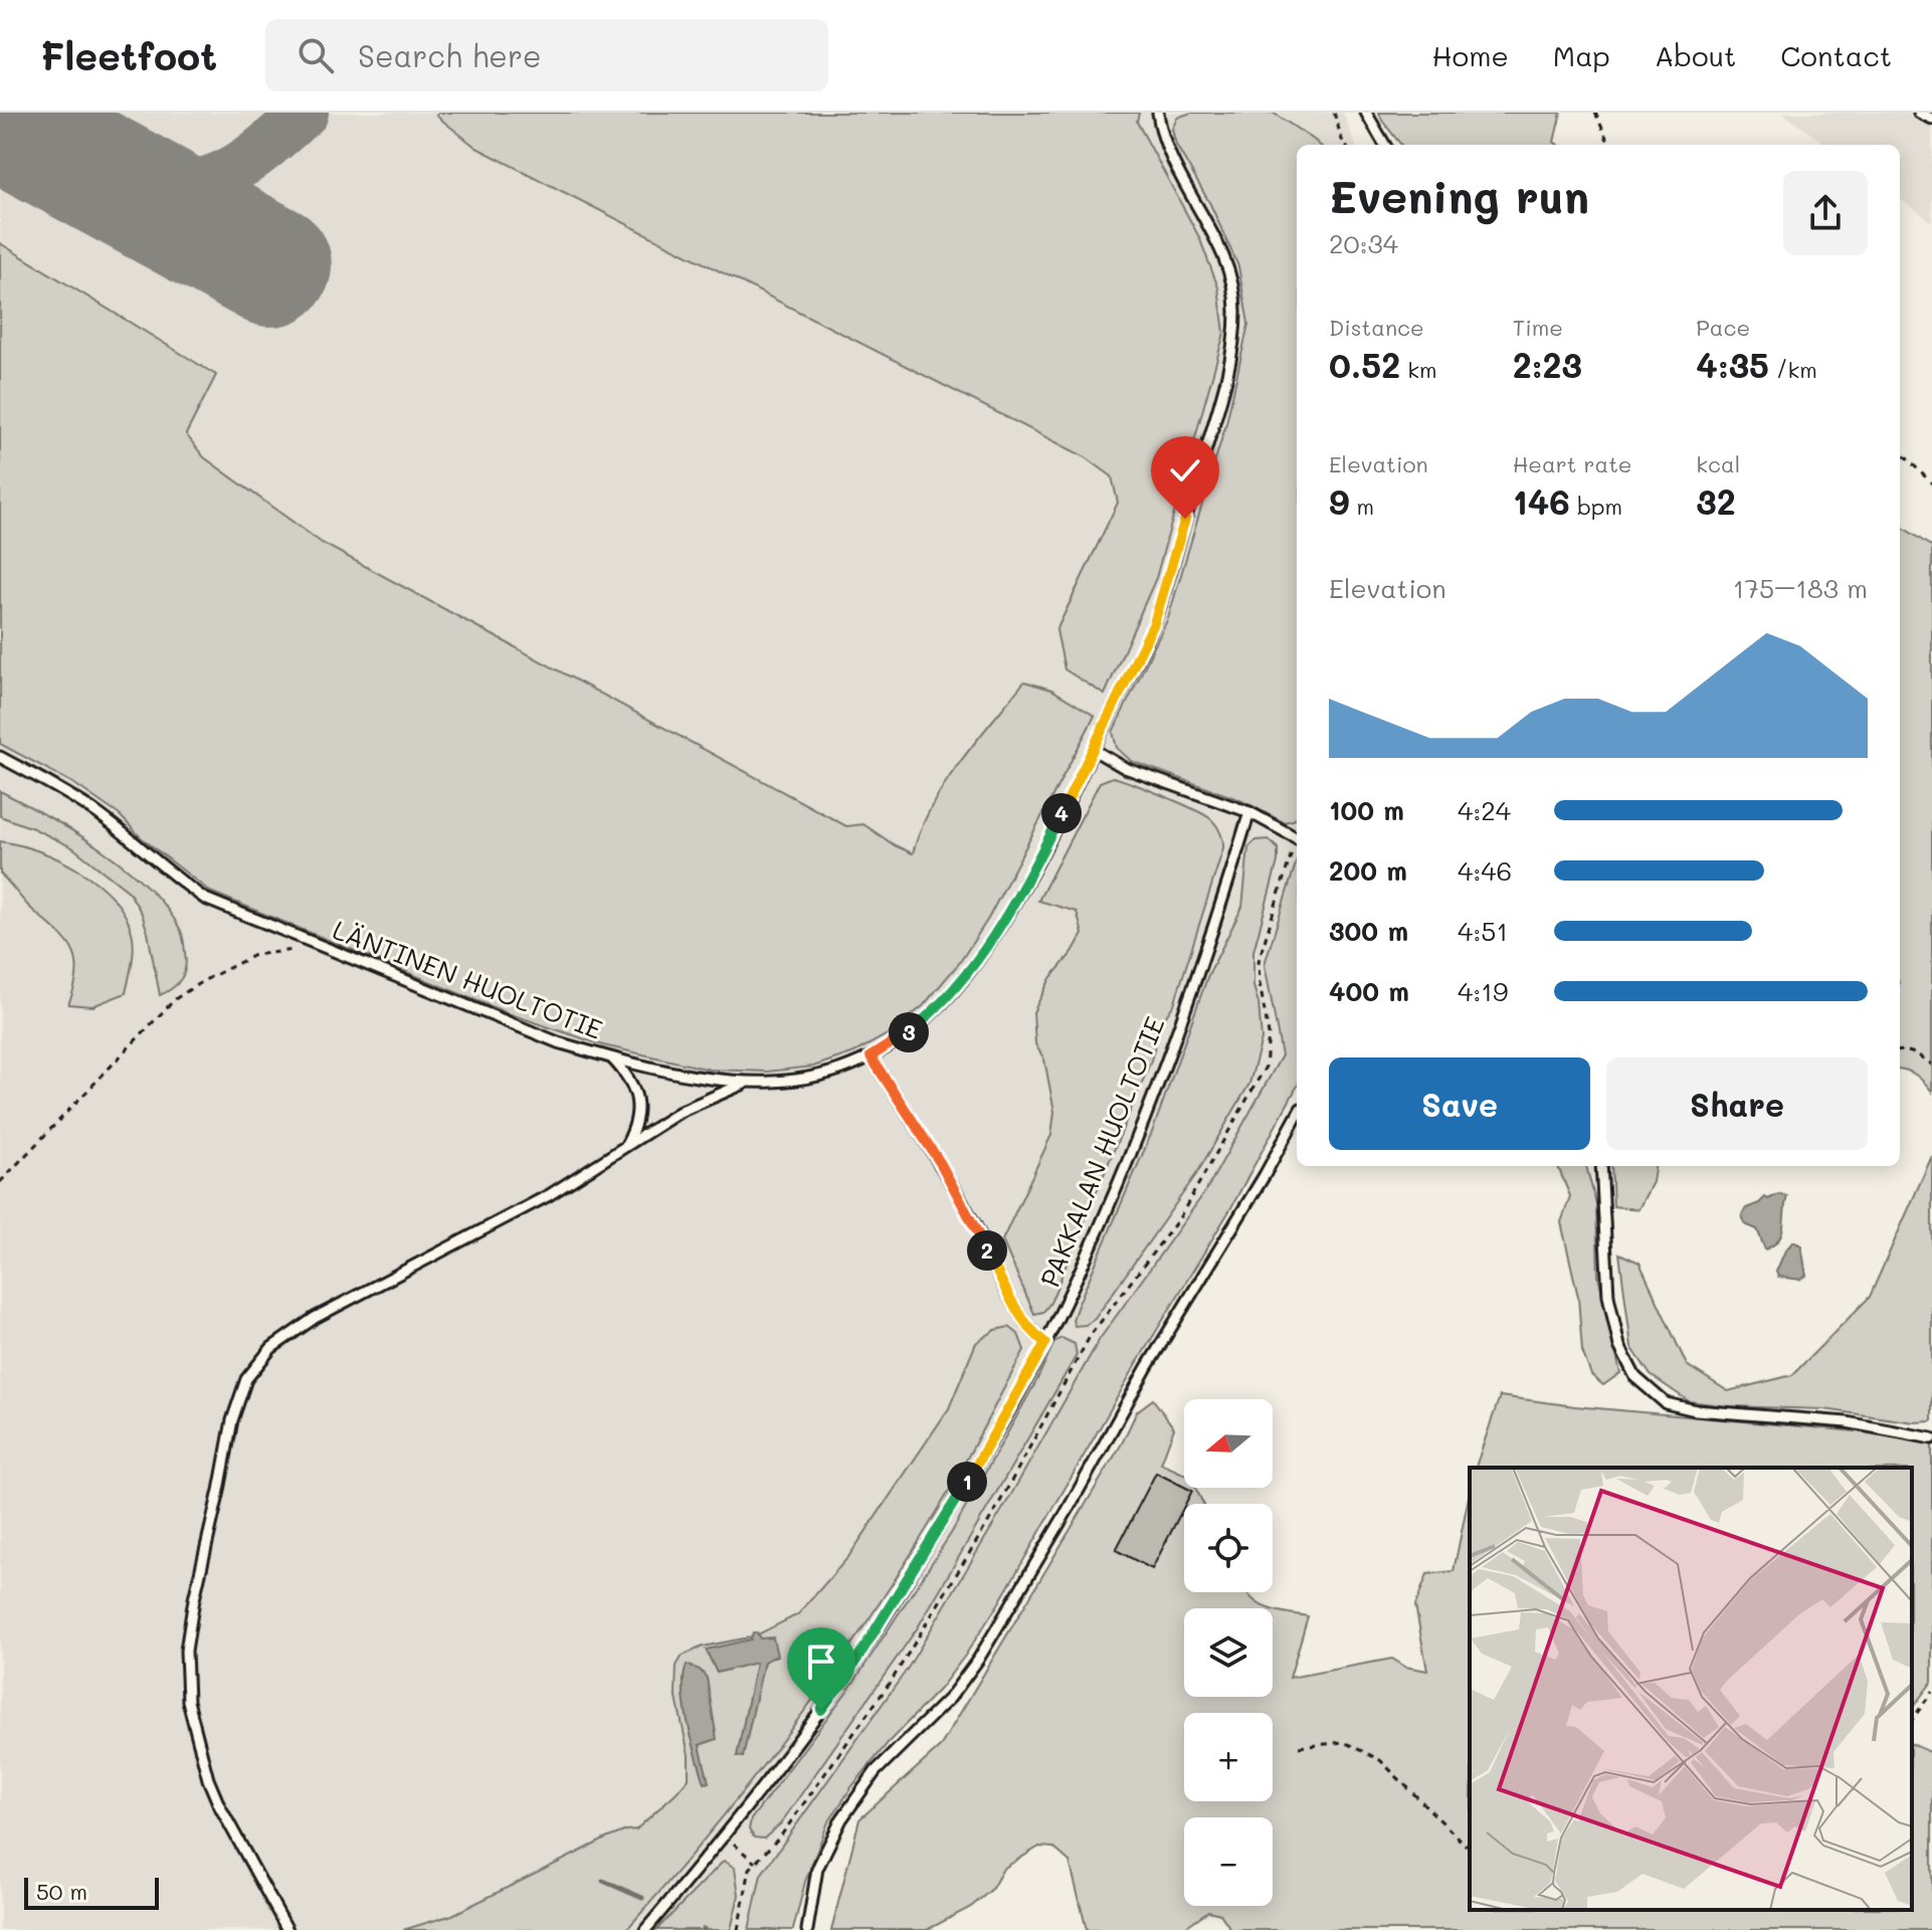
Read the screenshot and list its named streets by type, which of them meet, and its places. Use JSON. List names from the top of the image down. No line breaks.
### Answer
{"streets":{"lane":["LÄNTINEN HUOLTOTIE","PAKKALAN HUOLTOTIE"]},"scale_bar":"50 m","north":"left","page":{"header":"Fleetfoot","search":"Search here","nav":["Home","Map","About","Contact"],"heading":["Evening run","20:34"],"stats":[["Distance","0.52 km"],["Time","2:23"],["Pace","4:35 /km"],["Elevation","9 m"],["Heart rate","146 bpm"],["kcal","32"]],"chart":["Elevation","175–183 m"],"list":[{"name":"100 m","note":"4:24"},{"name":"200 m","note":"4:46"},{"name":"300 m","note":"4:51"},{"name":"400 m","note":"4:19"}],"pins":["4","3","2","1"],"buttons":["Save","Share"],"map_buttons":["+","−"],"scale":"50 m"}}
